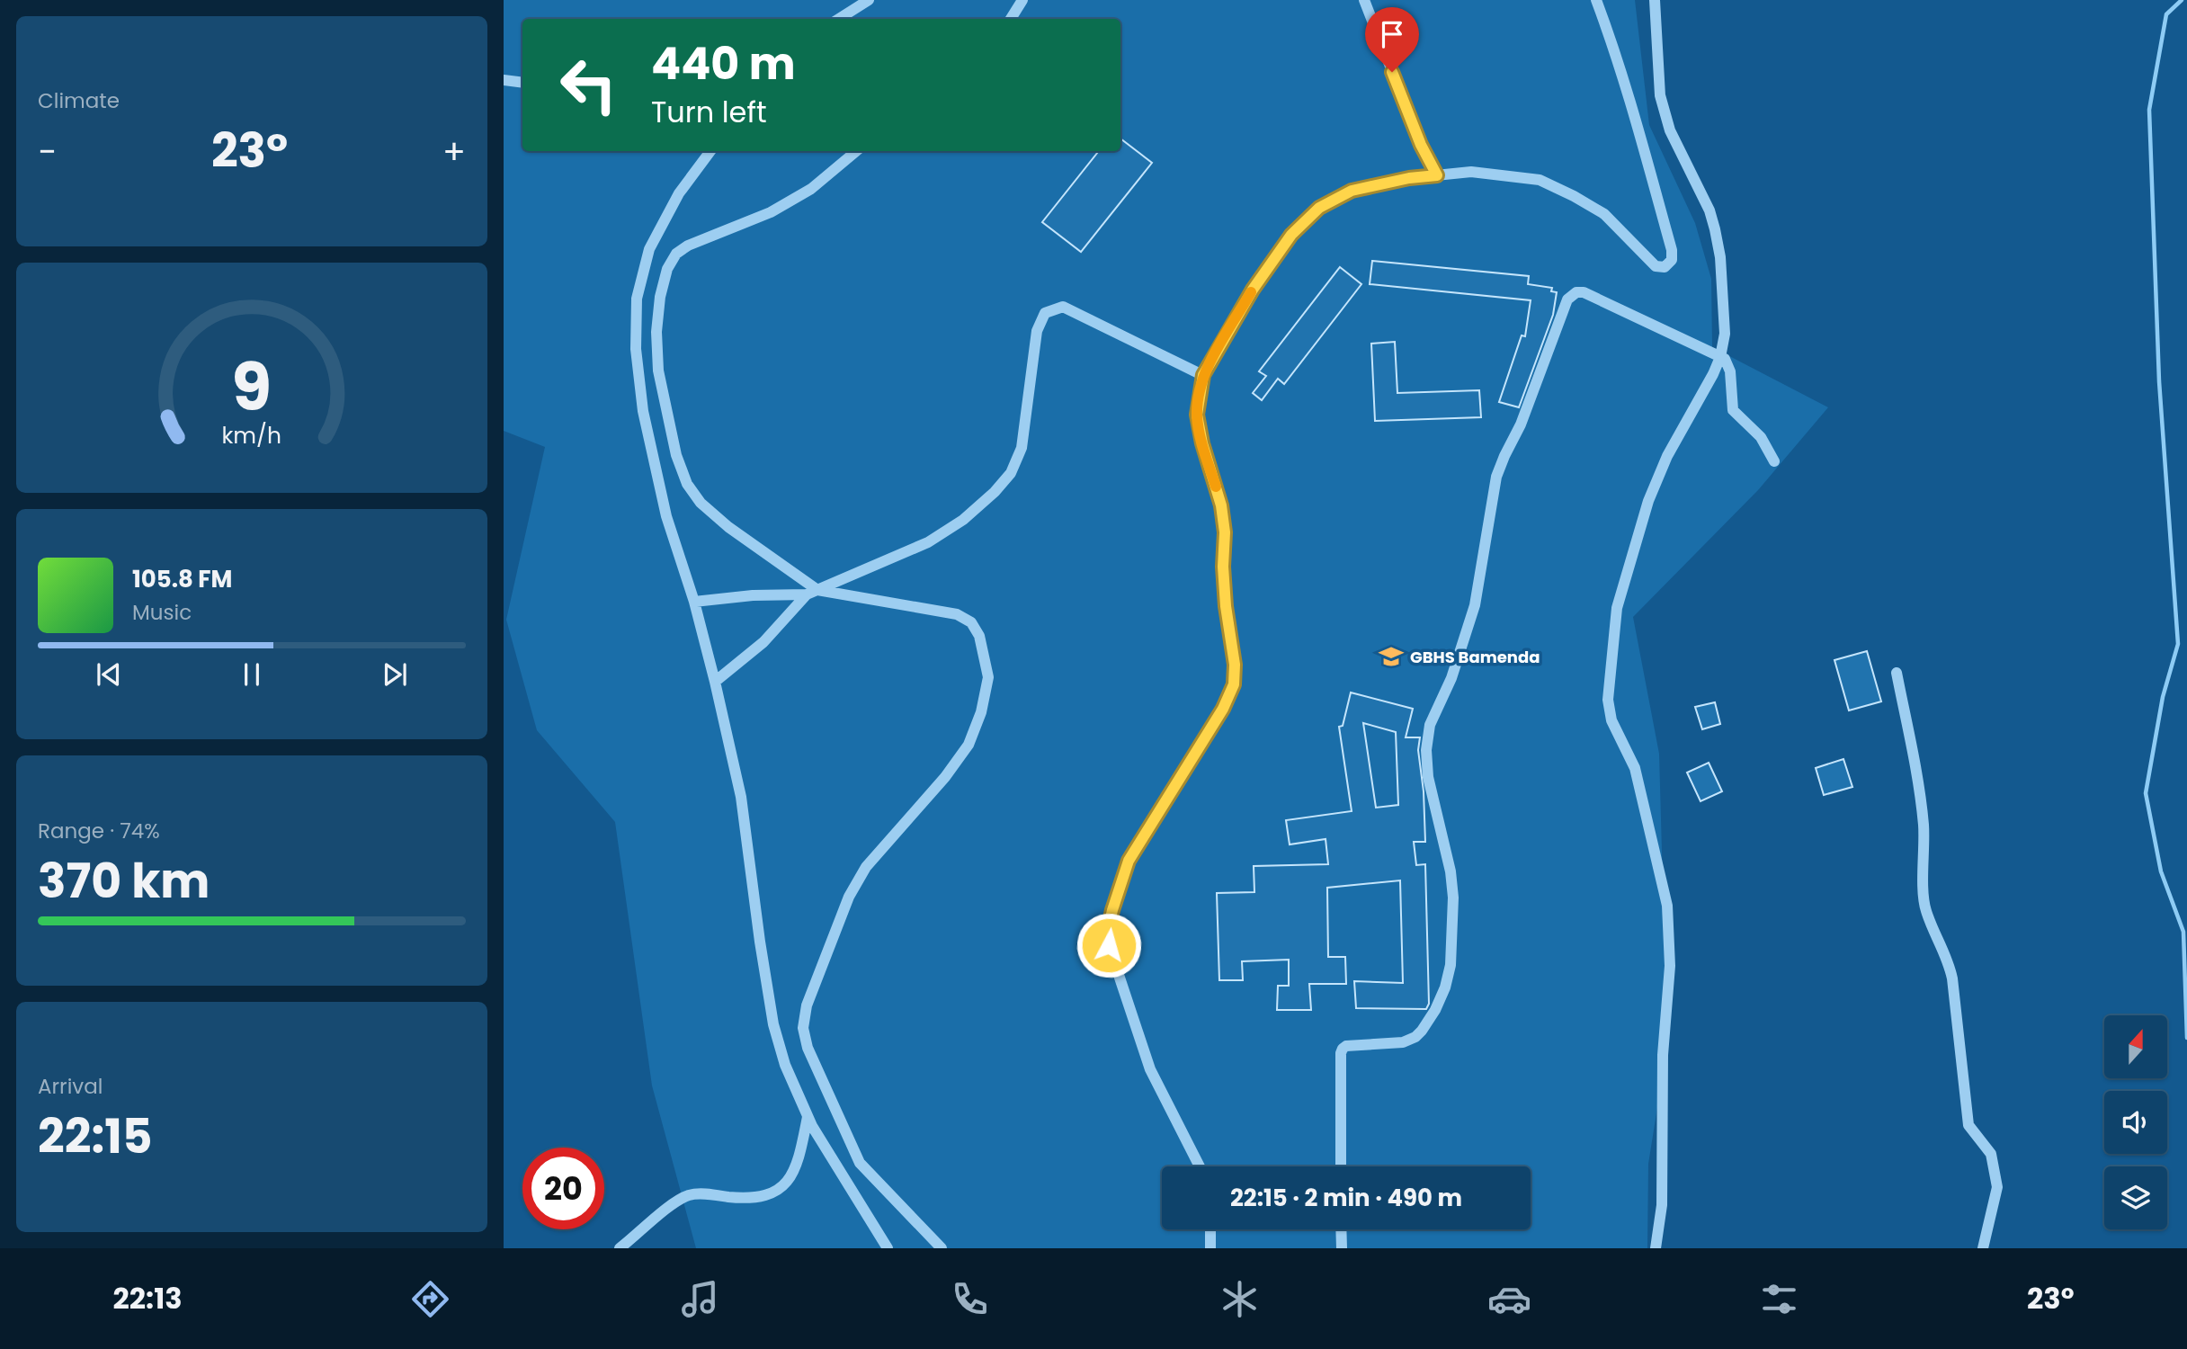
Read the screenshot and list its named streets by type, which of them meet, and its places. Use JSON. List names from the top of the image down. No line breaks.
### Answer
{"places":{"school or university":["GBHS Bamenda"]},"north":"top","page":{"tile":["Climate",["Range · 74%","370 km"],["Arrival","22:15"]],"turn":["440 m","Turn left"],"heat":["−","23°","+"],"song":["105.8 FM","Music"],"limit":"20","trip":"22:15 · 2 min · 490 m","tabs":["22:13","23°"],"gauge":["9","km/h"]}}
